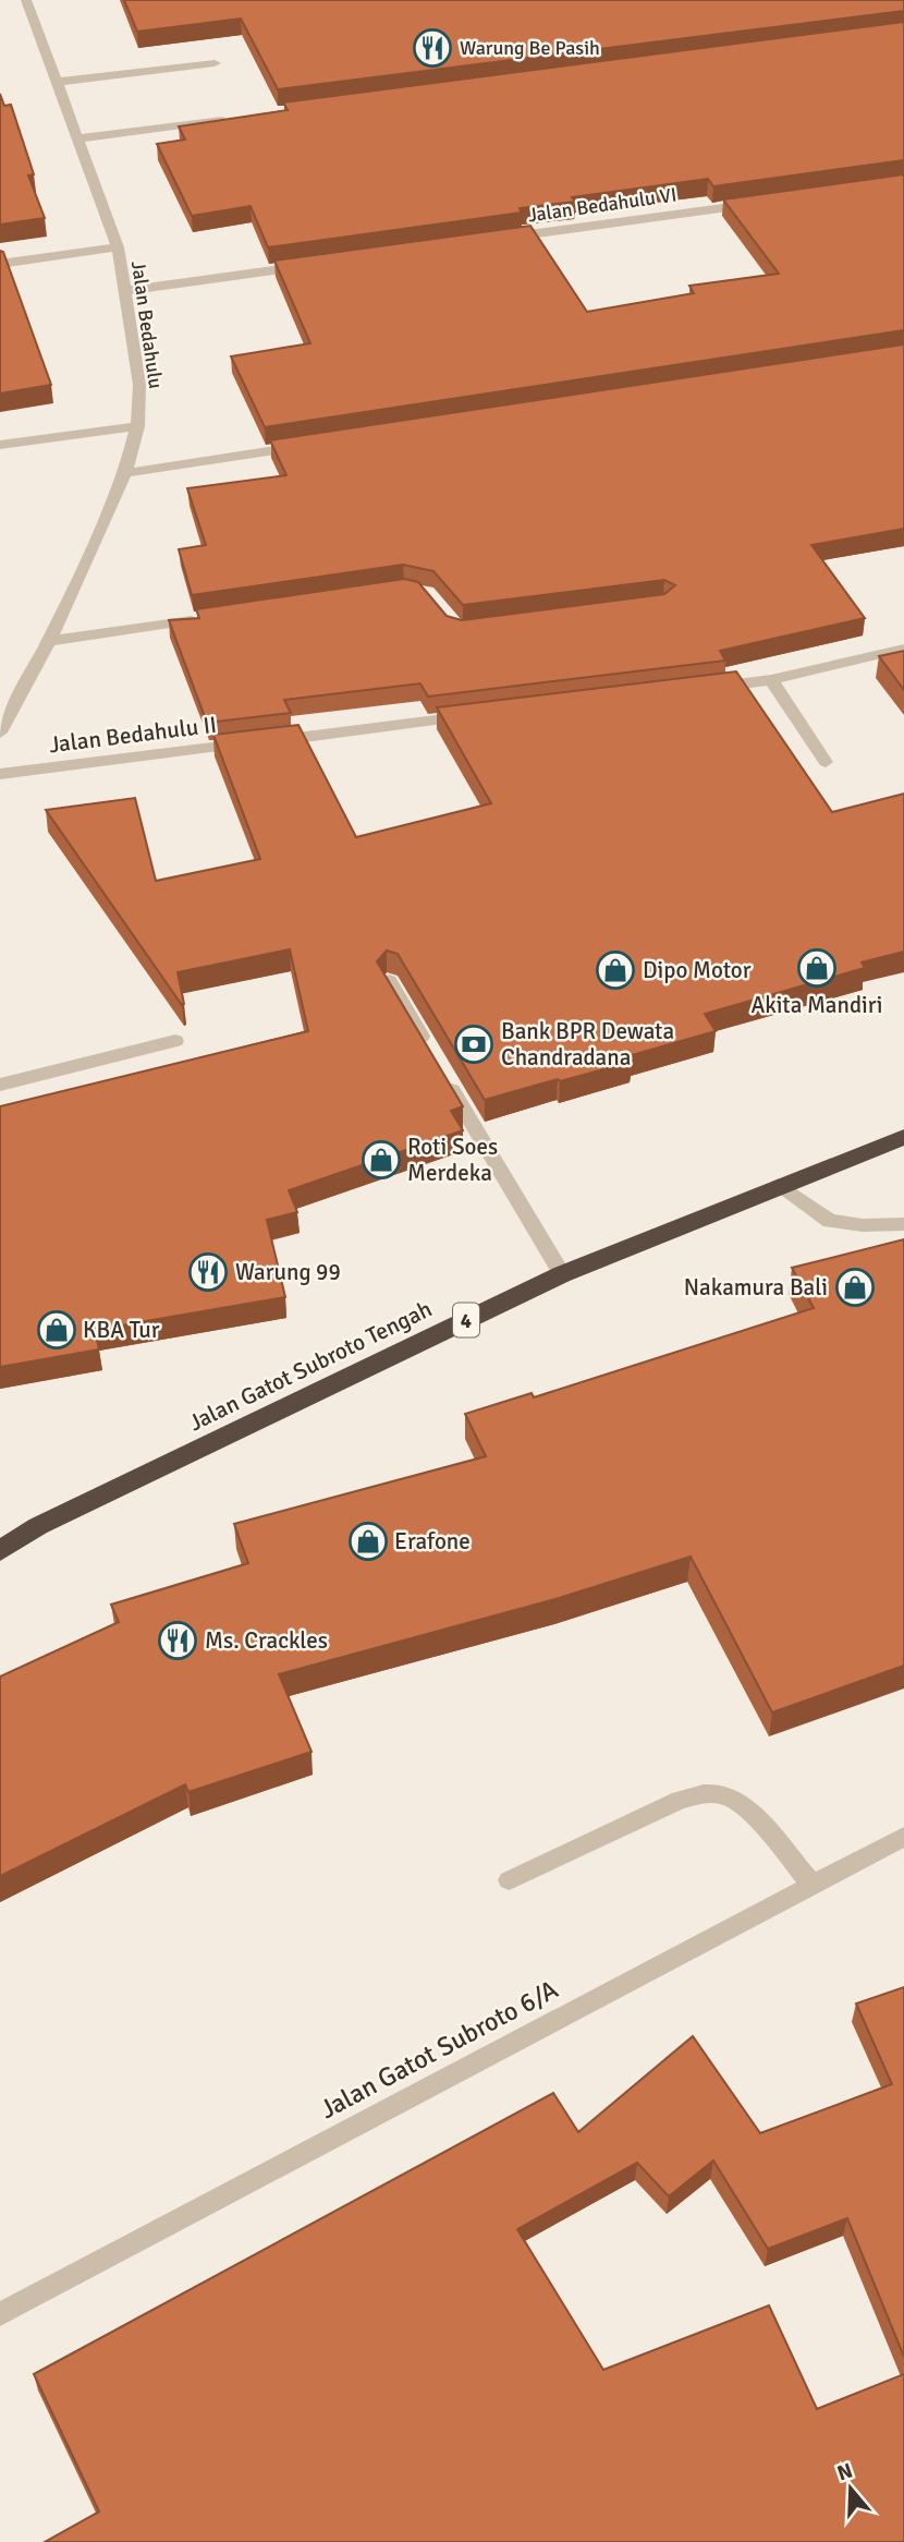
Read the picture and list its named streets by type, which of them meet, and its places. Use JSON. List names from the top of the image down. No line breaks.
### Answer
{"streets":{"highway":["4","Jalan Gatot Subroto Tengah"],"street":["Jalan Bedahulu VI","Jalan Bedahulu","Jalan Bedahulu II","Jalan Gatot Subroto 6/A"]},"crossings":[["4","Jalan Gatot Subroto Tengah"]],"places":{"restaurant":["Warung Be Pasih","Warung 99","Ms. Crackles"],"shop":["Akita Mandiri","Dipo Motor","Roti Soes Merdeka","Nakamura Bali","KBA Tur","Erafone"],"bank":["Bank BPR Dewata Chandradana"]},"north":"top"}
